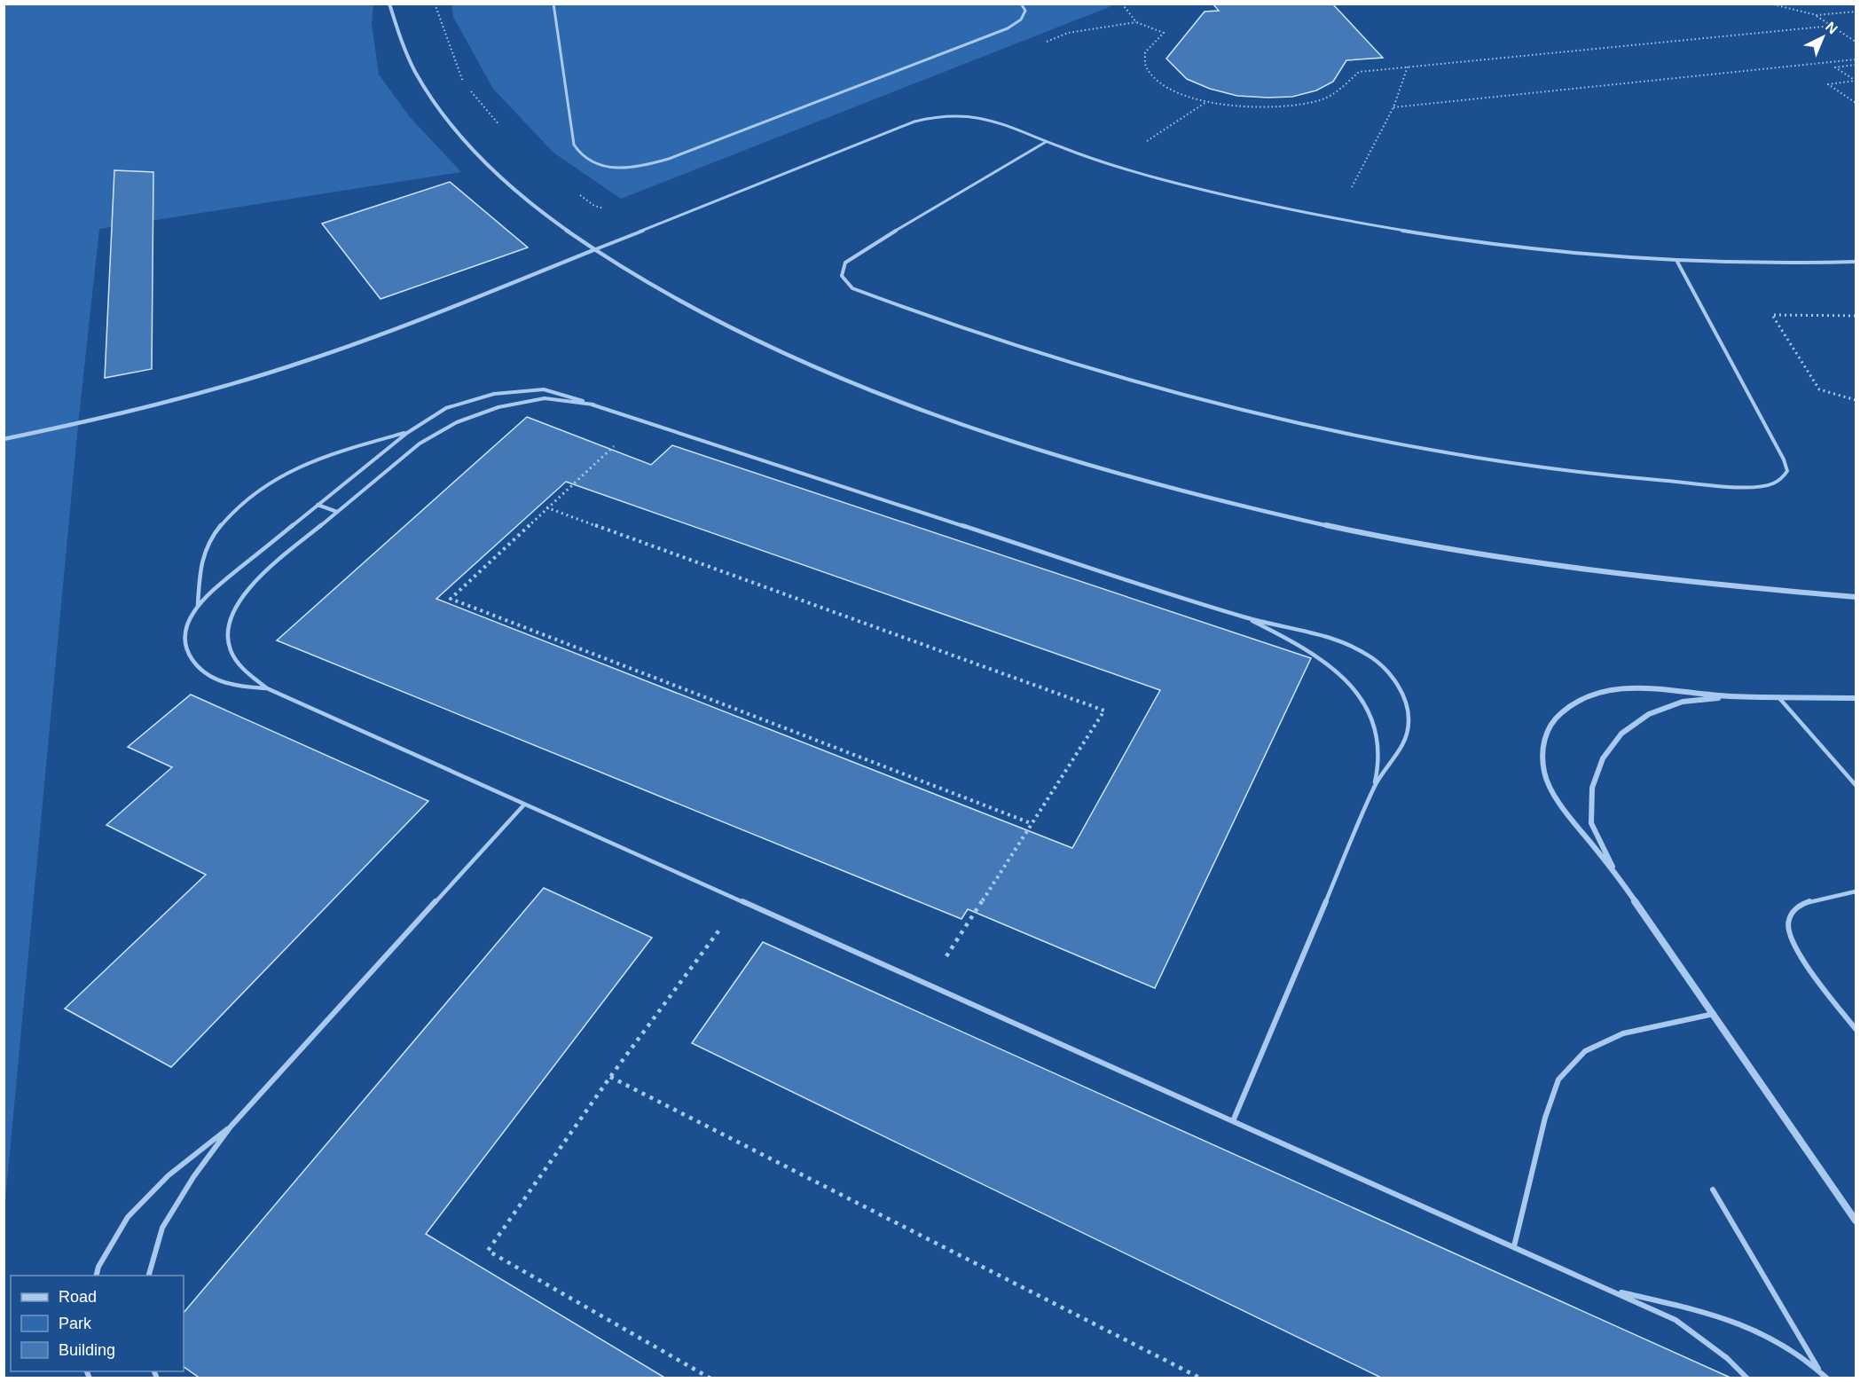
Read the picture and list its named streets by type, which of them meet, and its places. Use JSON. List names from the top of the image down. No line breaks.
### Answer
{"legend":["Road","Park","Building"],"north":"top right"}
